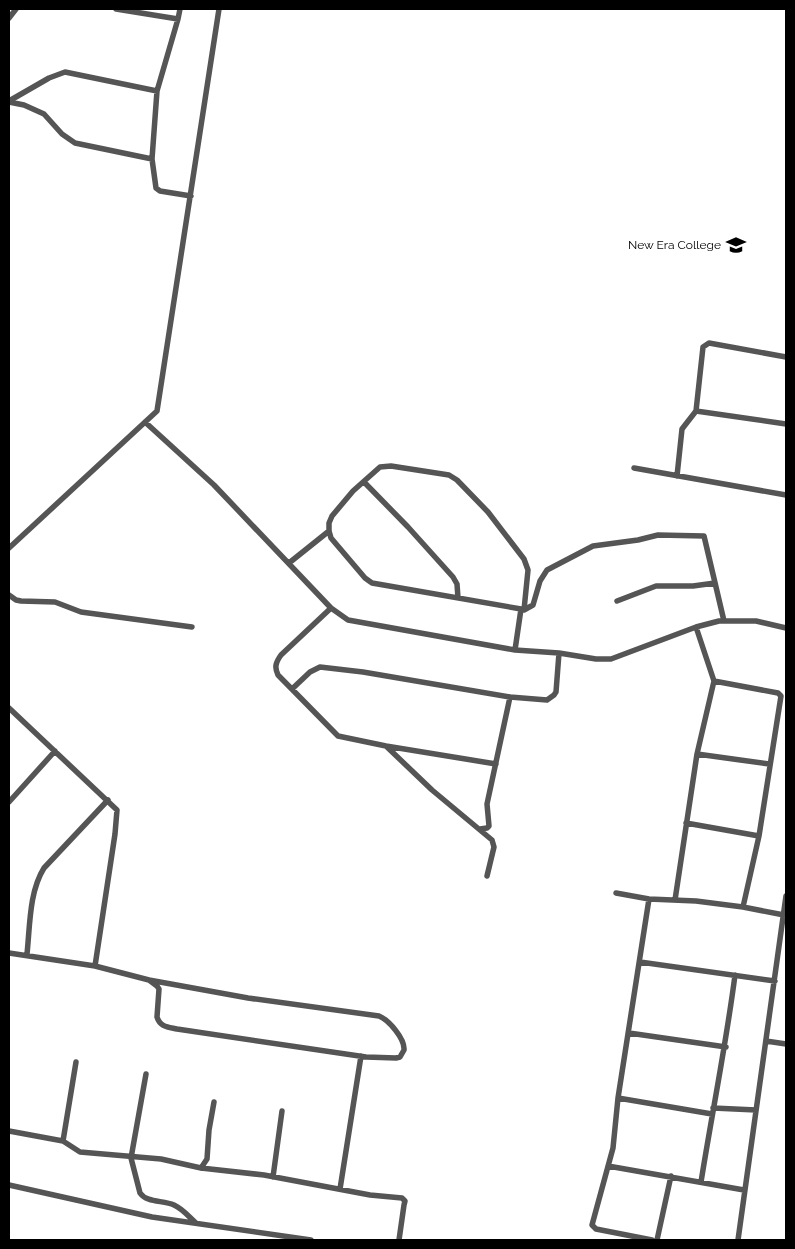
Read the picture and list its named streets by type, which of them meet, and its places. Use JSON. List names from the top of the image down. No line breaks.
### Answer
{"places":{"school or university":["New Era College"]}}
